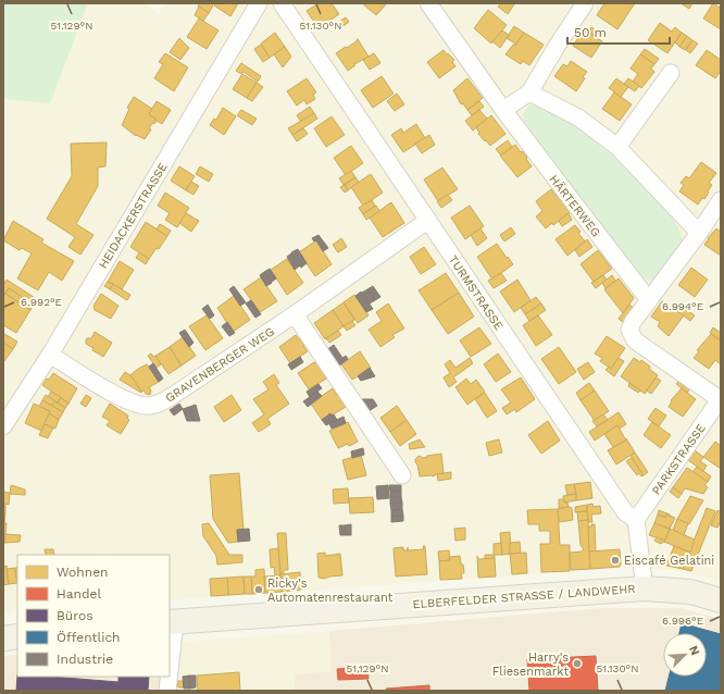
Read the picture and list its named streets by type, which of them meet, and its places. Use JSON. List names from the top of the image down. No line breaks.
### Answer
{"streets":{"main road":["ELBERFELDER STRASSE / LANDWEHR"],"street":["HÄRTERWEG","HEIDACKERSTRASSE","TURMSTRASSE","GRAVENBERGER WEG","PARKSTRASSE"]},"crossings":[["HEIDACKERSTRASSE","GRAVENBERGER WEG"],["TURMSTRASSE","GRAVENBERGER WEG"],["TURMSTRASSE","PARKSTRASSE"]],"places":["Eiscafé Gelatini","Ricky's Automatenrestaurant","Harry's Fliesenmarkt"],"legend":["Wohnen","Handel","Büros","Öffentlich","Industrie"],"scale_bar":"50 m","north":"top right","coordinates":["51.129°N","51.130°N","6.992°E","6.994°E","6.996°E"]}
